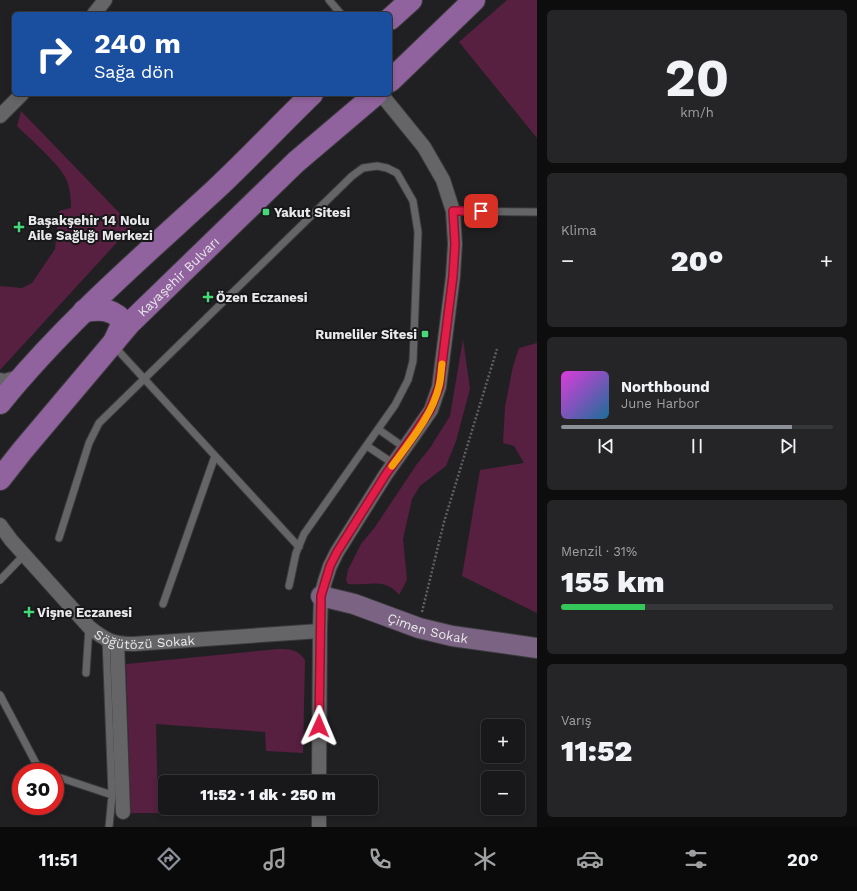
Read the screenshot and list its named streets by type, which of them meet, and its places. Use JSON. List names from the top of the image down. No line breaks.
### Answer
{"streets":{"main road":["Kayaşehir Bulvarı","Çimen Sokak"],"street":["Söğütözü Sokak"]},"places":{"transit":["Yakut Sitesi","Rumeliler Sitesi"],"health":["Başakşehir 14 Nolu Aile Sağlığı Merkezi","Özen Eczanesi","Vişne Eczanesi"]},"page":{"tile":[["20","km/h"],"Klima",["Menzil · 31%","155 km"],["Varış","11:52"]],"turn":["240 m","Sağa dön"],"heat":["−","20°","+"],"song":["Northbound","June Harbor"],"map_buttons":["+","−"],"limit":"30","trip":"11:52 · 1 dk · 250 m","tabs":["11:51","20°"]}}
